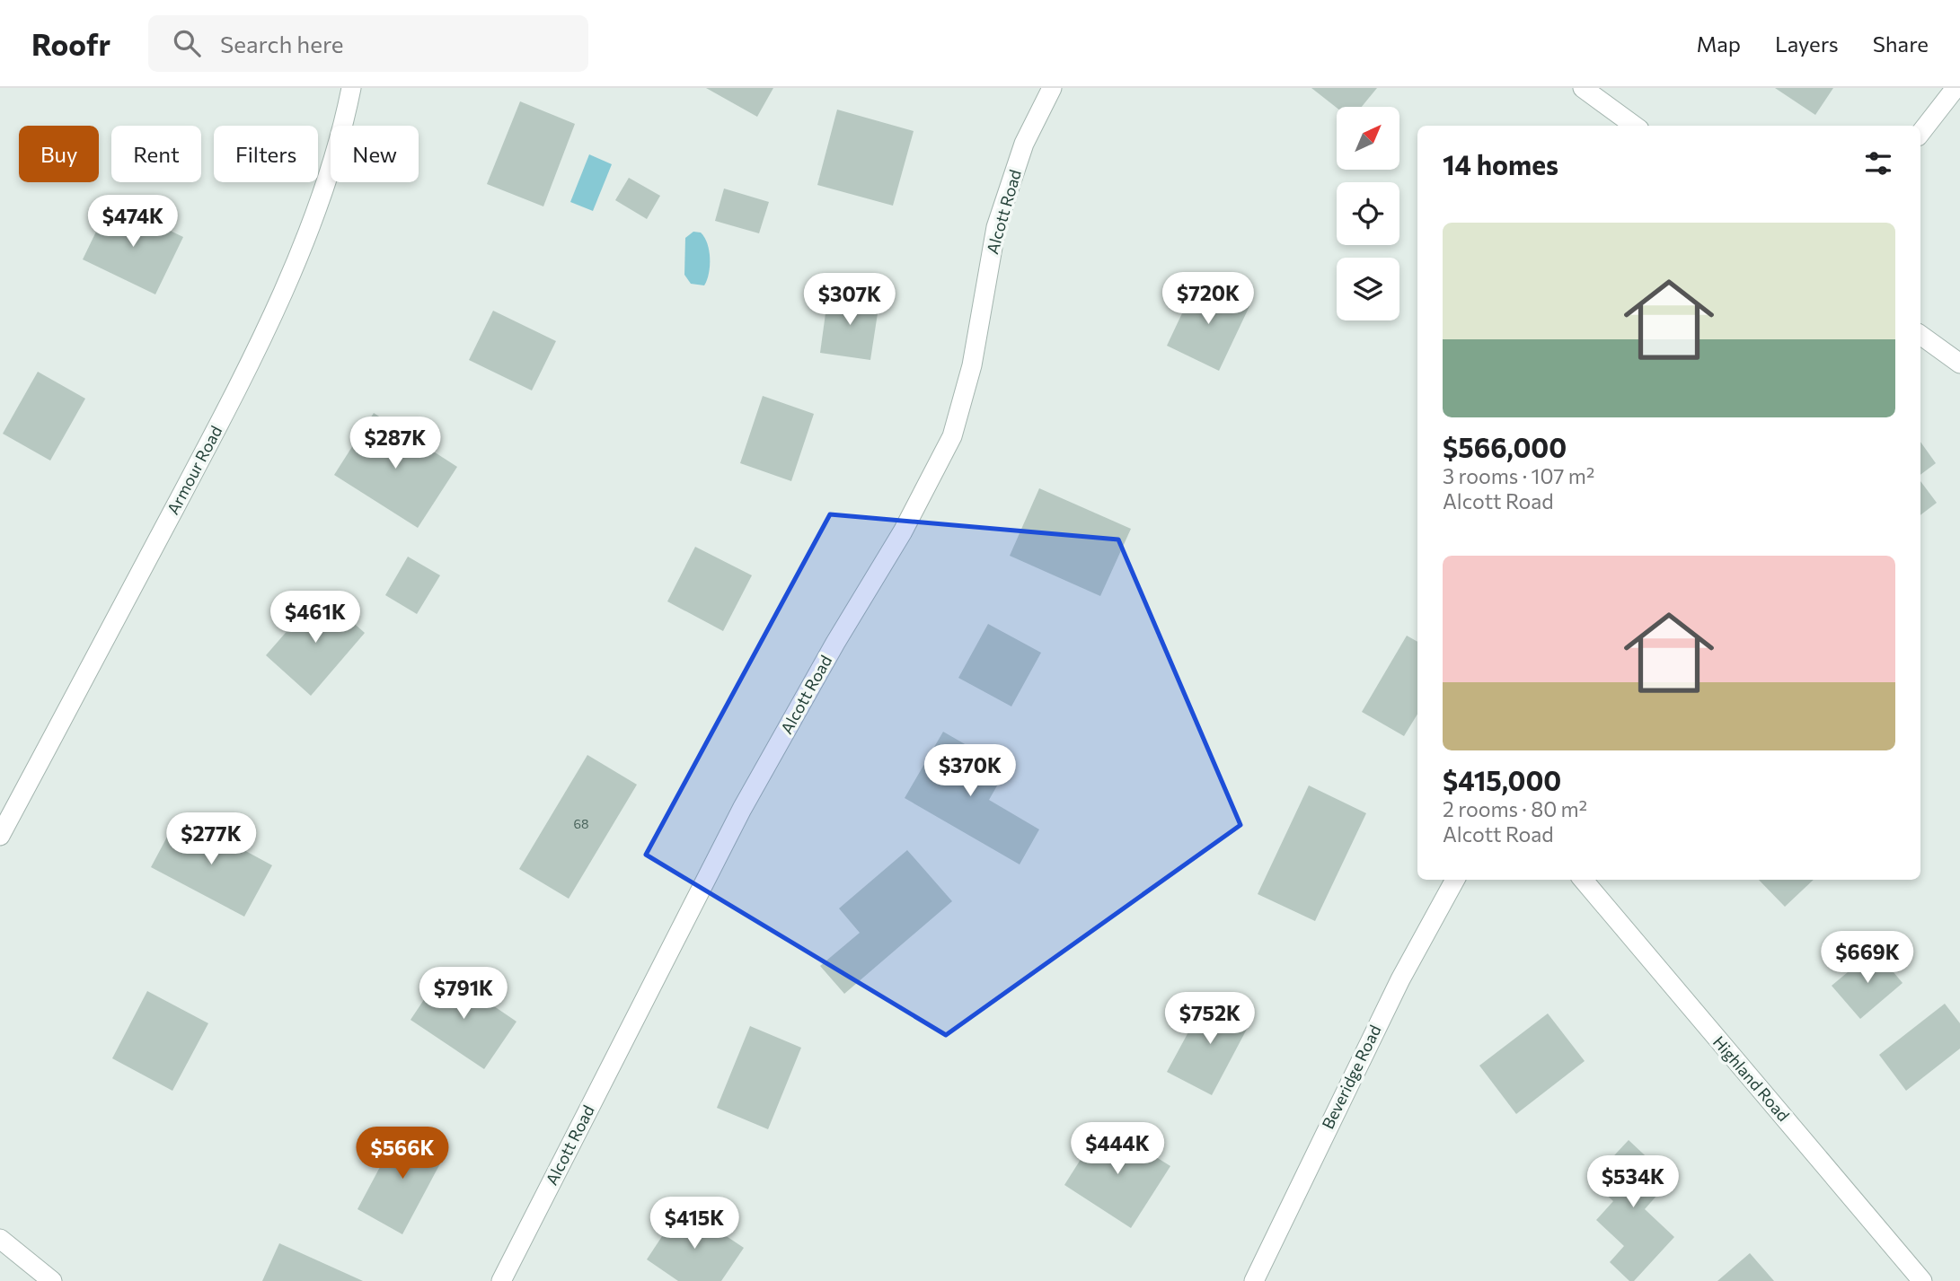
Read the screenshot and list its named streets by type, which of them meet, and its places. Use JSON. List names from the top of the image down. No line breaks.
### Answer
{"streets":{"street":["Alcott Road","Armour Road","Beveridge Road","Highland Road"]},"house_numbers":["68"],"north":"top right","page":{"header":"Roofr","search":"Search here","nav":["Map","Layers","Share"],"chip":["Buy","Rent","Filters","New"],"heading":"14 homes","price":["$474K","$720K","$307K","$287K","$461K","$370K","$277K","$669K","$791K","$752K","$444K","$566K","$534K","$415K"],"list":[{"name":"$566,000","note":"3 rooms · 107 m² · Alcott Road"},{"name":"$415,000","note":"2 rooms · 80 m² · Alcott Road"}]}}
